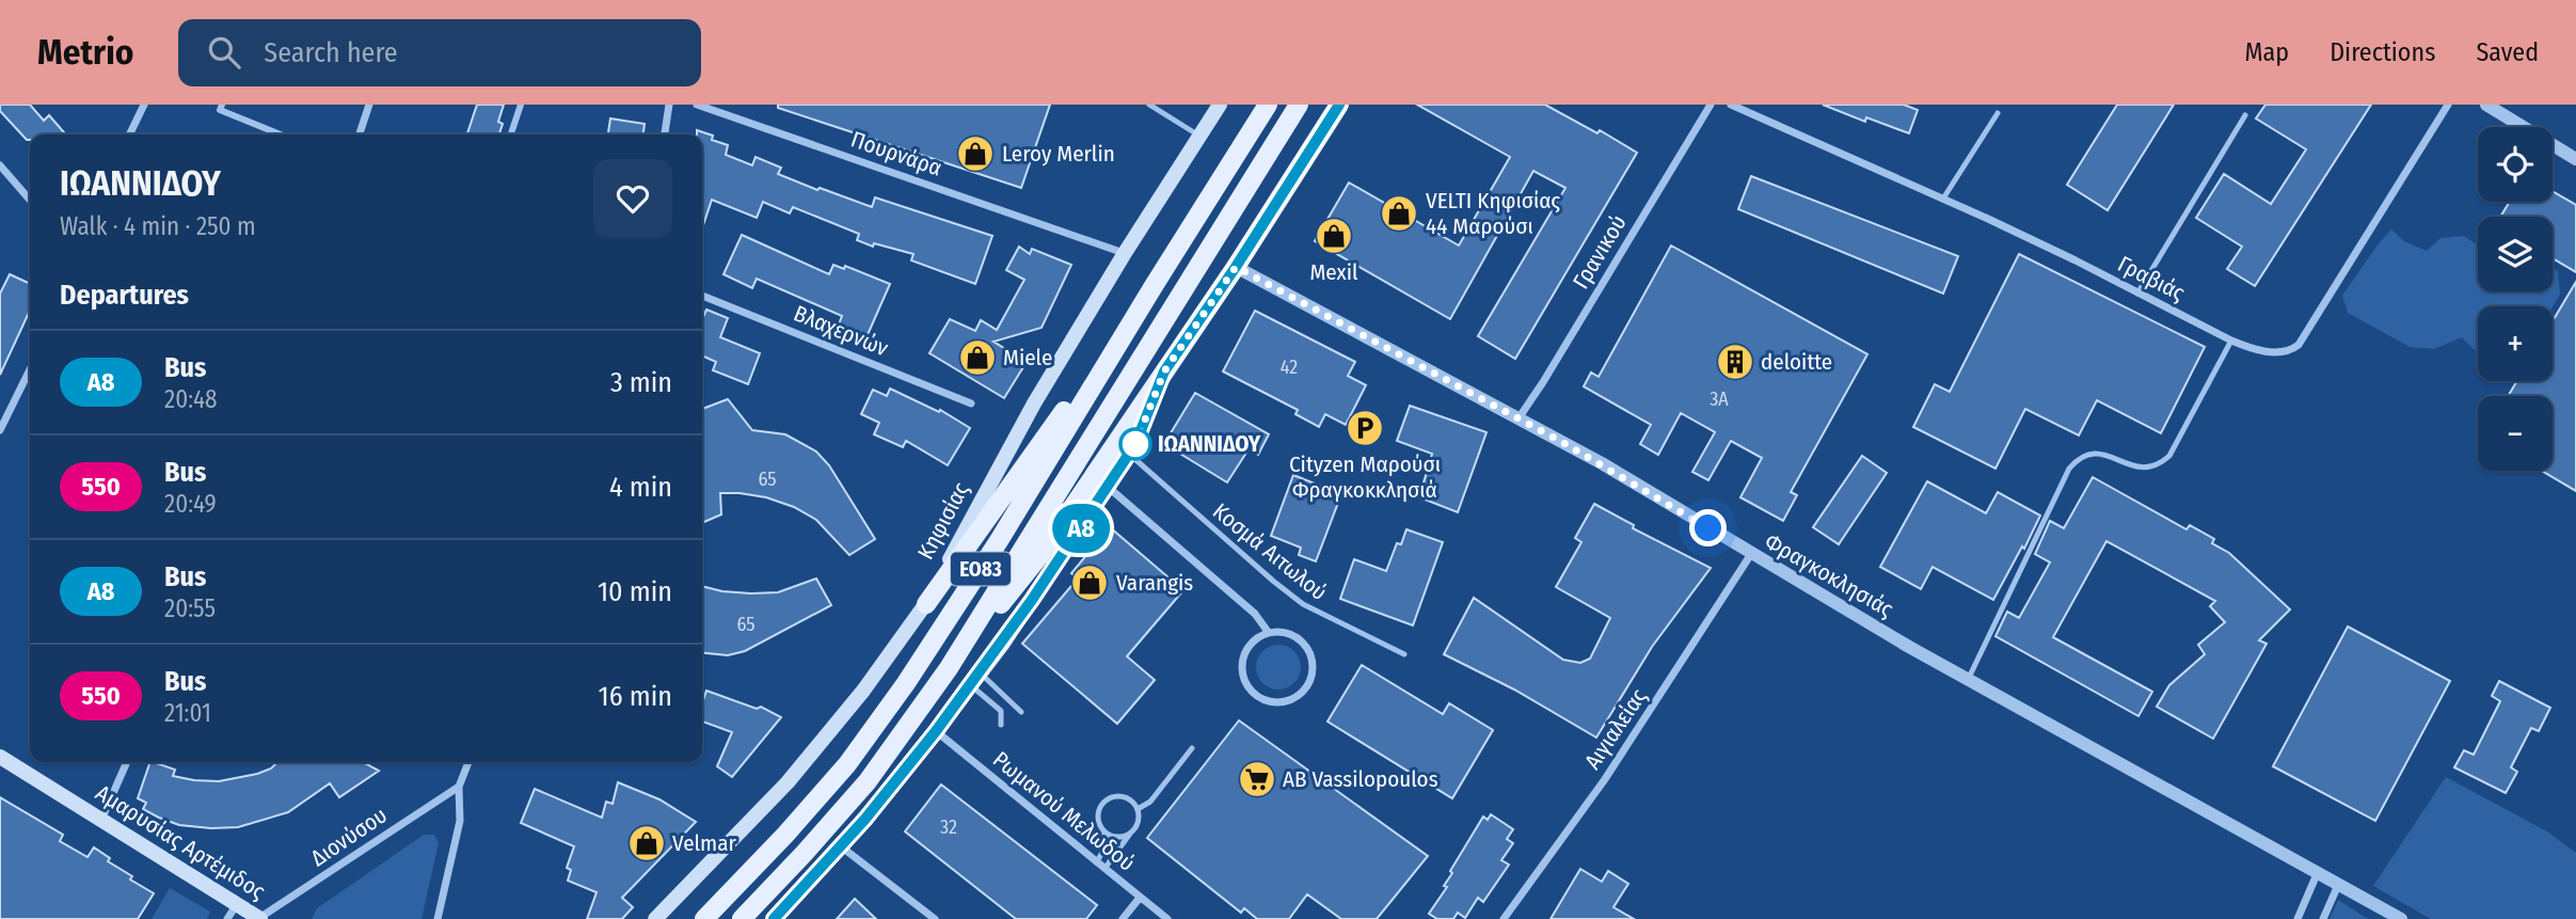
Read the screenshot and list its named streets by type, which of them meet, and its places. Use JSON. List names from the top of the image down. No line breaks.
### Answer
{"streets":{"main road":["Κηφισίας","ΕΟ83","Αμαρυσίας Αρτέμιδος"],"street":["Πουρνάρα","Γρανικού","Γραβιάς","Βλαχερνών","Φραγκοκλησιάς","Αιγιαλείας","Ρωμανού Μελωδού","Διονύσου"],"lane":["Κοσμά Αιτωλού"]},"crossings":[["Πουρνάρα","Κηφισίας"],["Γρανικού","Φραγκοκλησιάς"],["Φραγκοκλησιάς","Αιγιαλείας"],["Διονύσου","Αμαρυσίας Αρτέμιδος"]],"places":{"shop":["Leroy Merlin","VELTI Κηφισίας 44 Μαρούσι","Mexil","Miele","Varangis","Velmar"],"building":["deloitte"],"parking":["Cityzen Μαρούσι Φραγκοκκλησιά"],"other":["ΙΩΑΝΝΙΔΟΥ"],"supermarket":["AB Vassilopoulos"]},"lines":["bus line A8"],"house_numbers":["42","3Α","65","65","32"],"page":{"header":"Metrio","search":"Search here","nav":["Map","Directions","Saved"],"on_map":"A8","map_buttons":["+","−"],"heading":[["ΙΩΑΝΝΙΔΟΥ","Walk · 4 min · 250 m"],"Departures"],"list":[{"mark":"A8","name":"Bus","note":"20:48","value":"3 min"},{"mark":"550","name":"Bus","note":"20:49","value":"4 min"},{"mark":"A8","name":"Bus","note":"20:55","value":"10 min"},{"mark":"550","name":"Bus","note":"21:01","value":"16 min"}]}}
